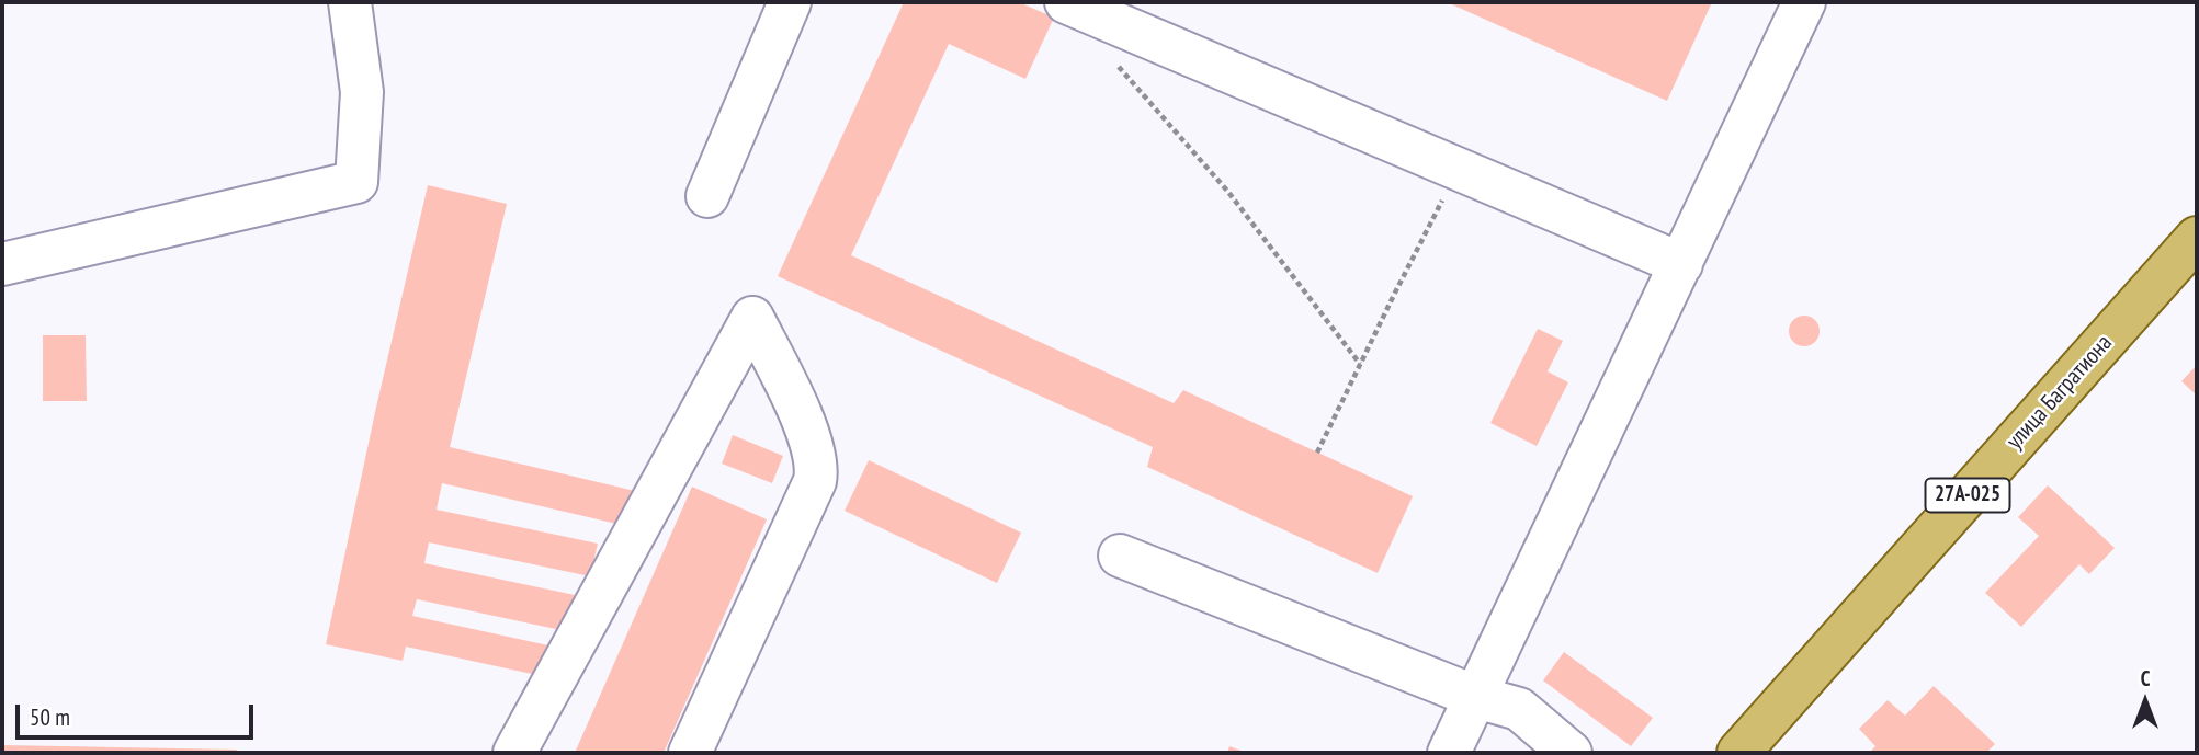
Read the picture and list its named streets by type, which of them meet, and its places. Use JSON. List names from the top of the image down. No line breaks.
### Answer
{"streets":{"main road":["улица Багратиона","27А-025"]},"scale_bar":"50 m","north":"top"}
